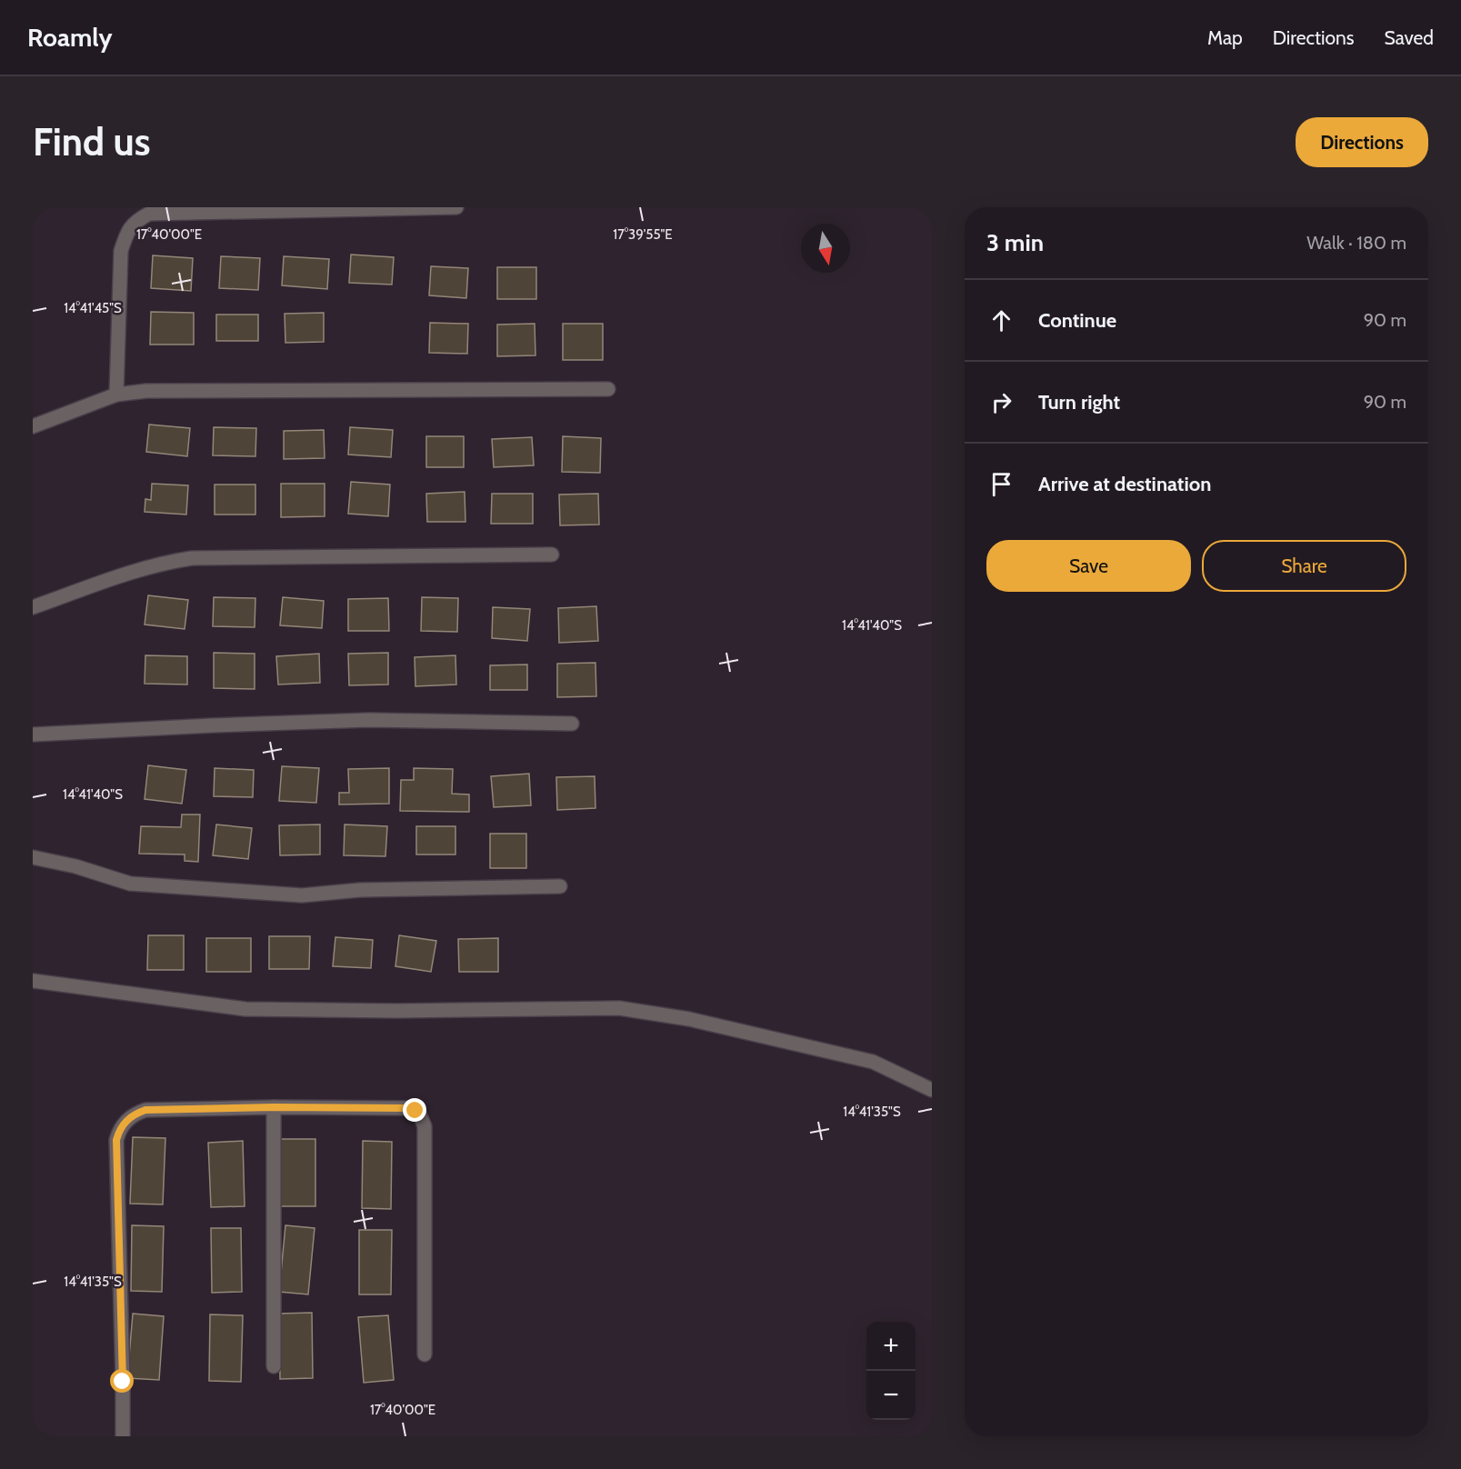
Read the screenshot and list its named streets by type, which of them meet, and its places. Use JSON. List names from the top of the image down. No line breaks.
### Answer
{"north":"bottom","page":{"header":"Roamly","nav":["Map","Directions","Saved"],"buttons":["Directions",["Save","Share"]],"title":"Find us","heading":["3 min","Walk · 180 m"],"list":[["Continue","90 m"],["Turn right","90 m"],"Arrive at destination"],"map_buttons":["+","−"]},"coordinates":["17°40'00\"E","17°39'55\"E","14°41'45\"S","14°41'40\"S","14°41'35\"S"]}
